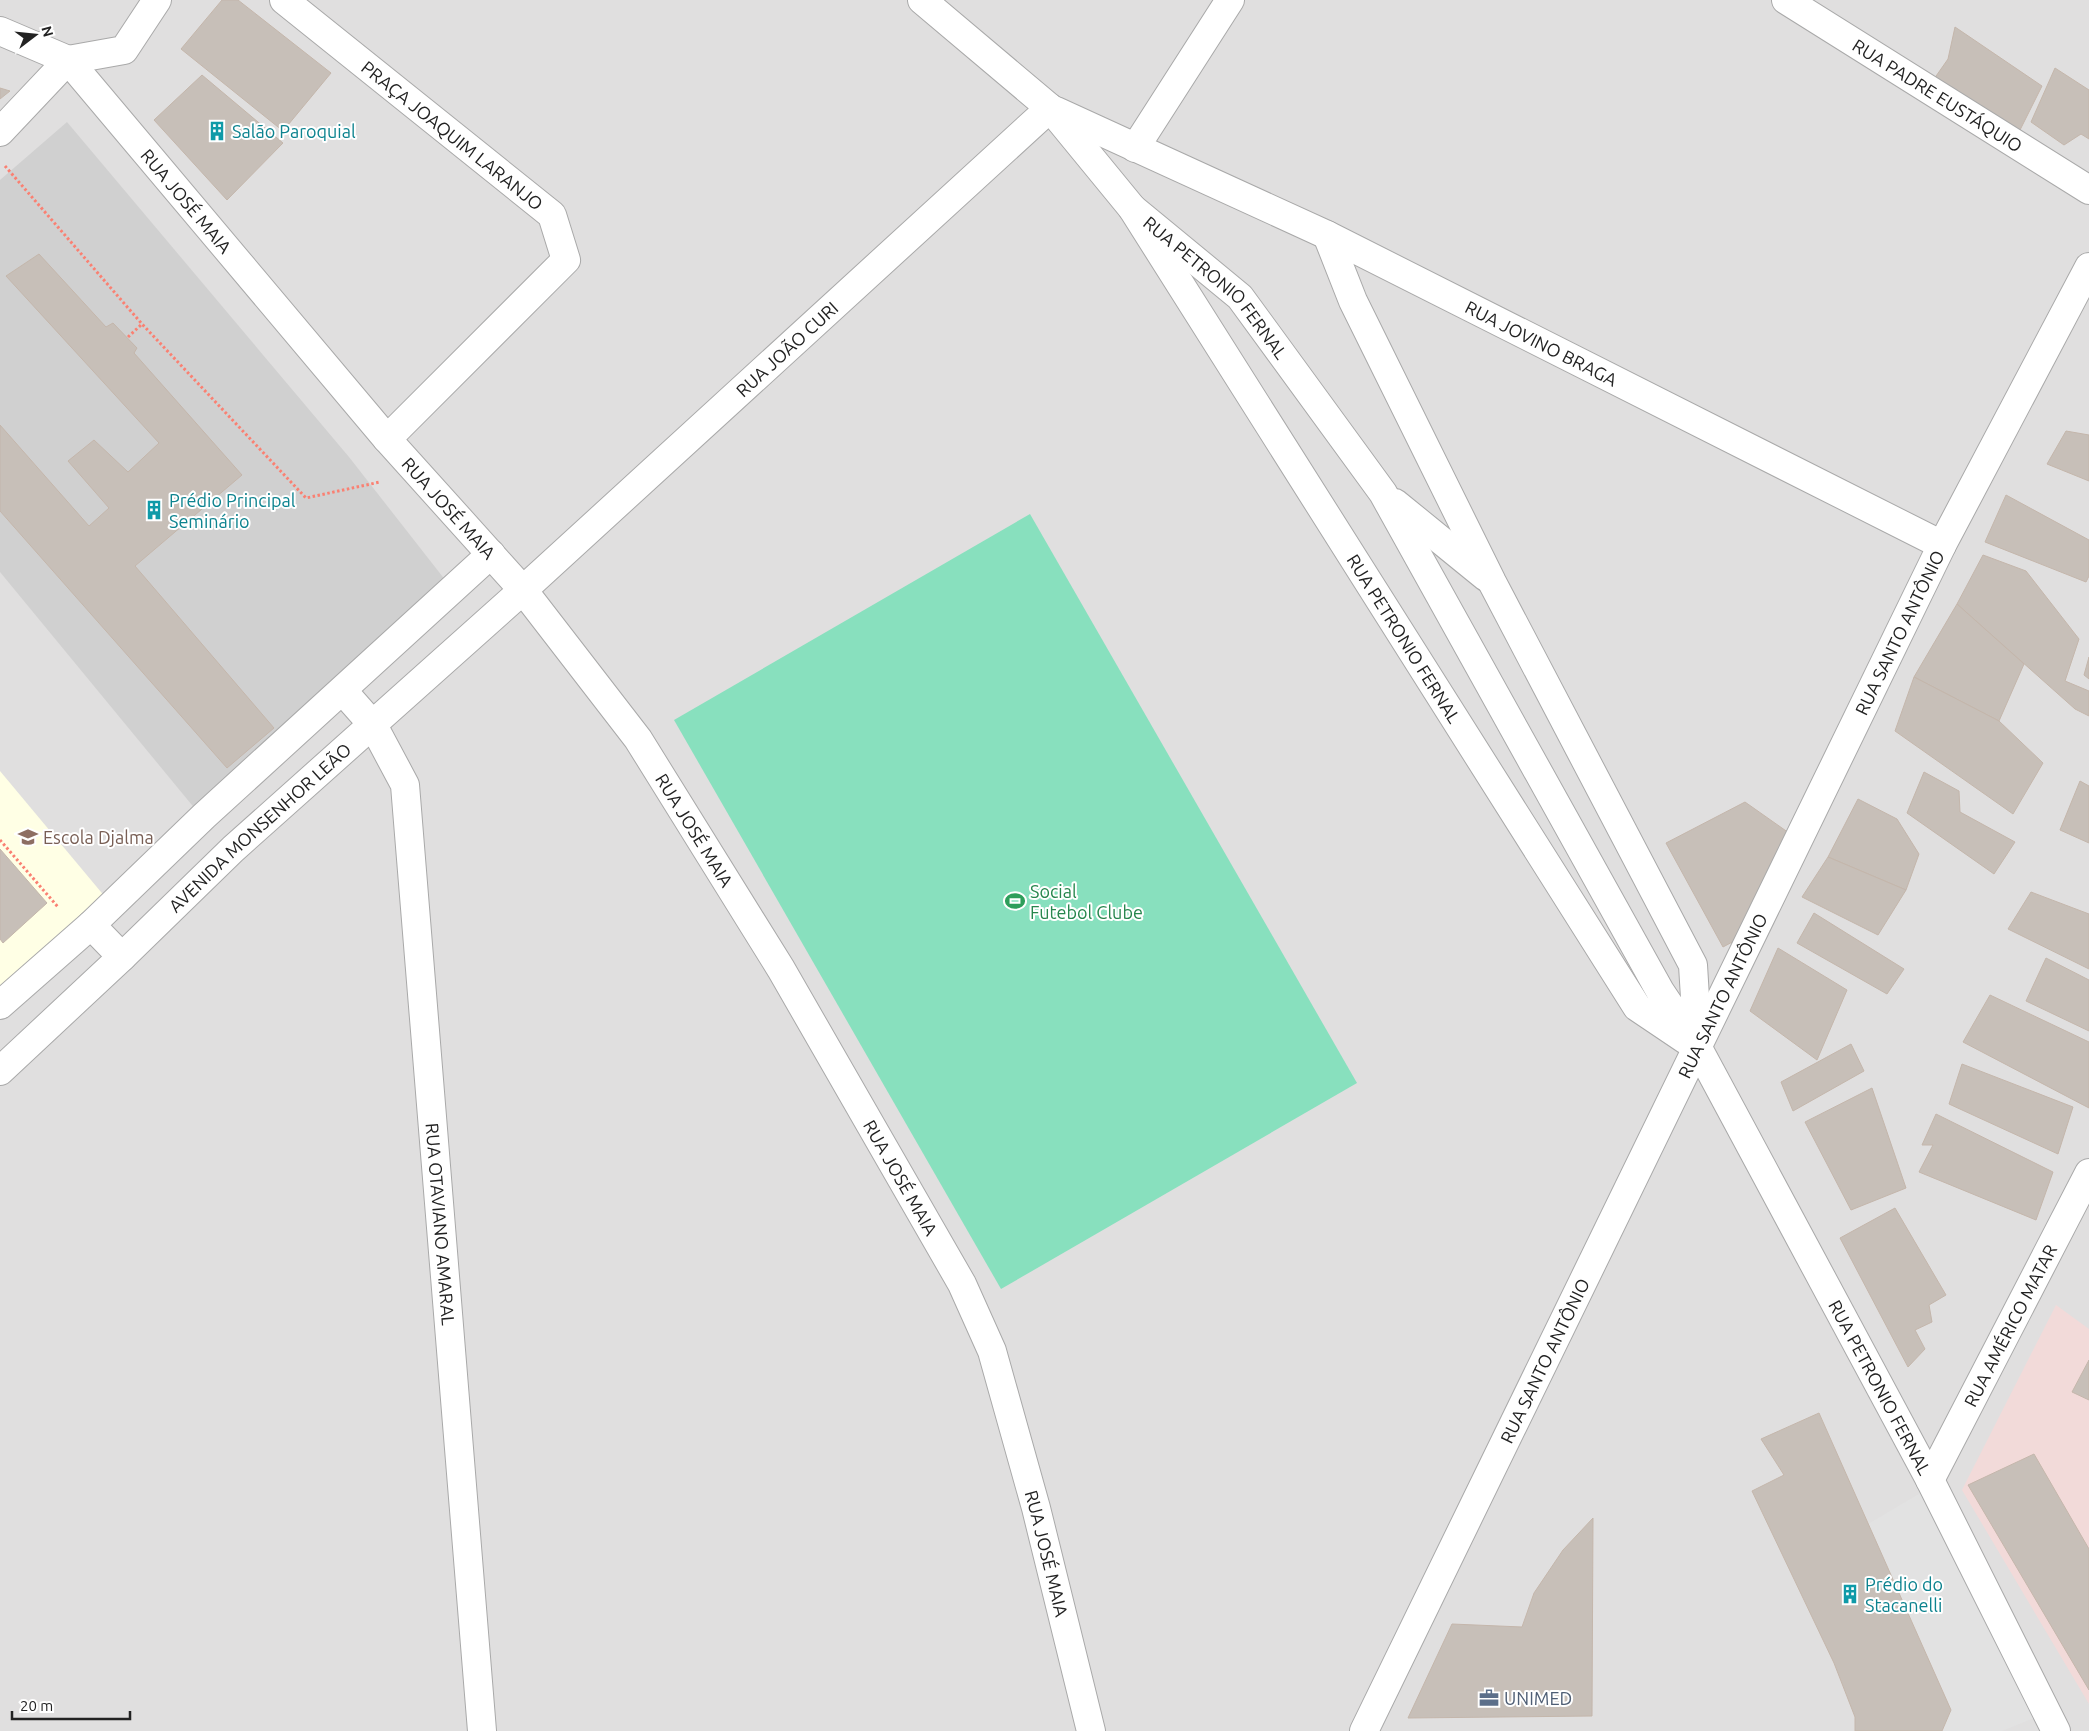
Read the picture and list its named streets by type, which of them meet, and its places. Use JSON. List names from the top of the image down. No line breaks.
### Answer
{"streets":{"street":["RUA PADRE EUSTÁQUIO","PRAÇA JOAQUIM LARANJO","RUA JOSÉ MAIA","RUA PETRONIO FERNAL","RUA JOVINO BRAGA","RUA JOÃO CURI","RUA SANTO ANTÔNIO","AVENIDA MONSENHOR LEÃO","RUA OTAVIANO AMARAL","RUA AMÉRICO MATAR"]},"crossings":[["PRAÇA JOAQUIM LARANJO","RUA JOSÉ MAIA"],["RUA JOSÉ MAIA","RUA JOÃO CURI"],["RUA JOSÉ MAIA","AVENIDA MONSENHOR LEÃO"],["RUA PETRONIO FERNAL","RUA JOVINO BRAGA"],["RUA PETRONIO FERNAL","RUA JOÃO CURI"],["RUA PETRONIO FERNAL","RUA SANTO ANTÔNIO"],["RUA PETRONIO FERNAL","RUA AMÉRICO MATAR"],["RUA JOVINO BRAGA","RUA SANTO ANTÔNIO"],["RUA JOÃO CURI","AVENIDA MONSENHOR LEÃO"],["AVENIDA MONSENHOR LEÃO","RUA OTAVIANO AMARAL"]],"places":{"building":["Salão Paroquial","Prédio Principal Seminário","Prédio do Stacanelli"],"school or university":["Escola Djalma"],"sports":["Social Futebol Clube"],"office":["UNIMED"]},"scale_bar":"20 m","north":"right"}
